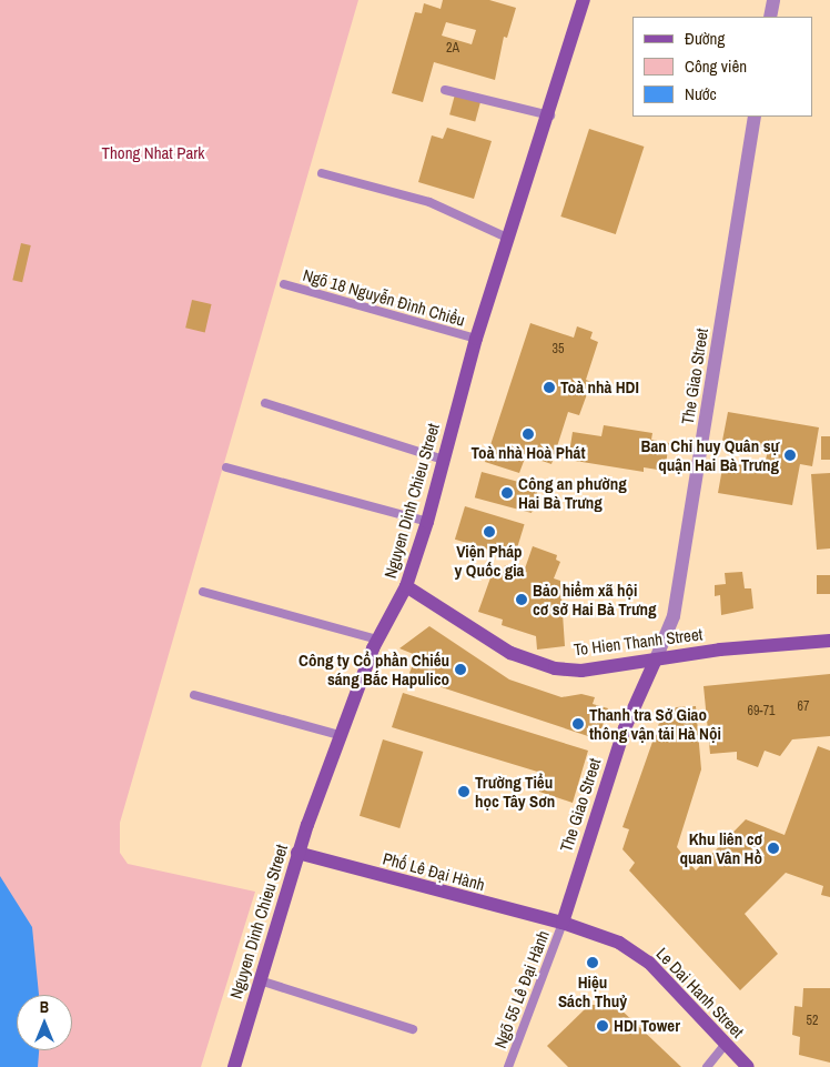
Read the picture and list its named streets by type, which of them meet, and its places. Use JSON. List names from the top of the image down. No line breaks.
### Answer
{"streets":{"street":["The Giao Street","Nguyen Dinh Chieu Street","To Hien Thanh Street","Phố Lê Đại Hành","Le Dai Hanh Street"],"lane":["Ngõ 18 Nguyễn Đình Chiểu","Ngõ 55 Lê Đại Hành"]},"crossings":[["Ngõ 18 Nguyễn Đình Chiểu","Nguyen Dinh Chieu Street"],["The Giao Street","To Hien Thanh Street"],["The Giao Street","Phố Lê Đại Hành"],["The Giao Street","Ngõ 55 Lê Đại Hành"],["The Giao Street","Le Dai Hanh Street"],["Nguyen Dinh Chieu Street","To Hien Thanh Street"],["Nguyen Dinh Chieu Street","Phố Lê Đại Hành"],["Phố Lê Đại Hành","Ngõ 55 Lê Đại Hành"],["Phố Lê Đại Hành","Le Dai Hanh Street"],["Ngõ 55 Lê Đại Hành","Le Dai Hanh Street"]],"parks":["Thong Nhat Park"],"places":["Toà nhà HDI","Toà nhà Hoà Phát","Ban Chỉ huy Quân sự quận Hai Bà Trưng","Công an phường Hai Bà Trưng","Viện Pháp y Quốc gia","Bảo hiểm xã hội cơ sở Hai Bà Trưng","Công ty Cổ phần Chiếu sáng Bắc Hapulico","Thanh tra Sở Giao thông vận tải Hà Nội","Trường Tiểu học Tây Sơn","Khu liên cơ quan Vân Hồ","Hiệu Sách Thuỷ","HDI Tower"],"house_numbers":["2A","35","67","69-71","52"],"legend":["Đường","Công viên","Nước"],"north":"top"}
